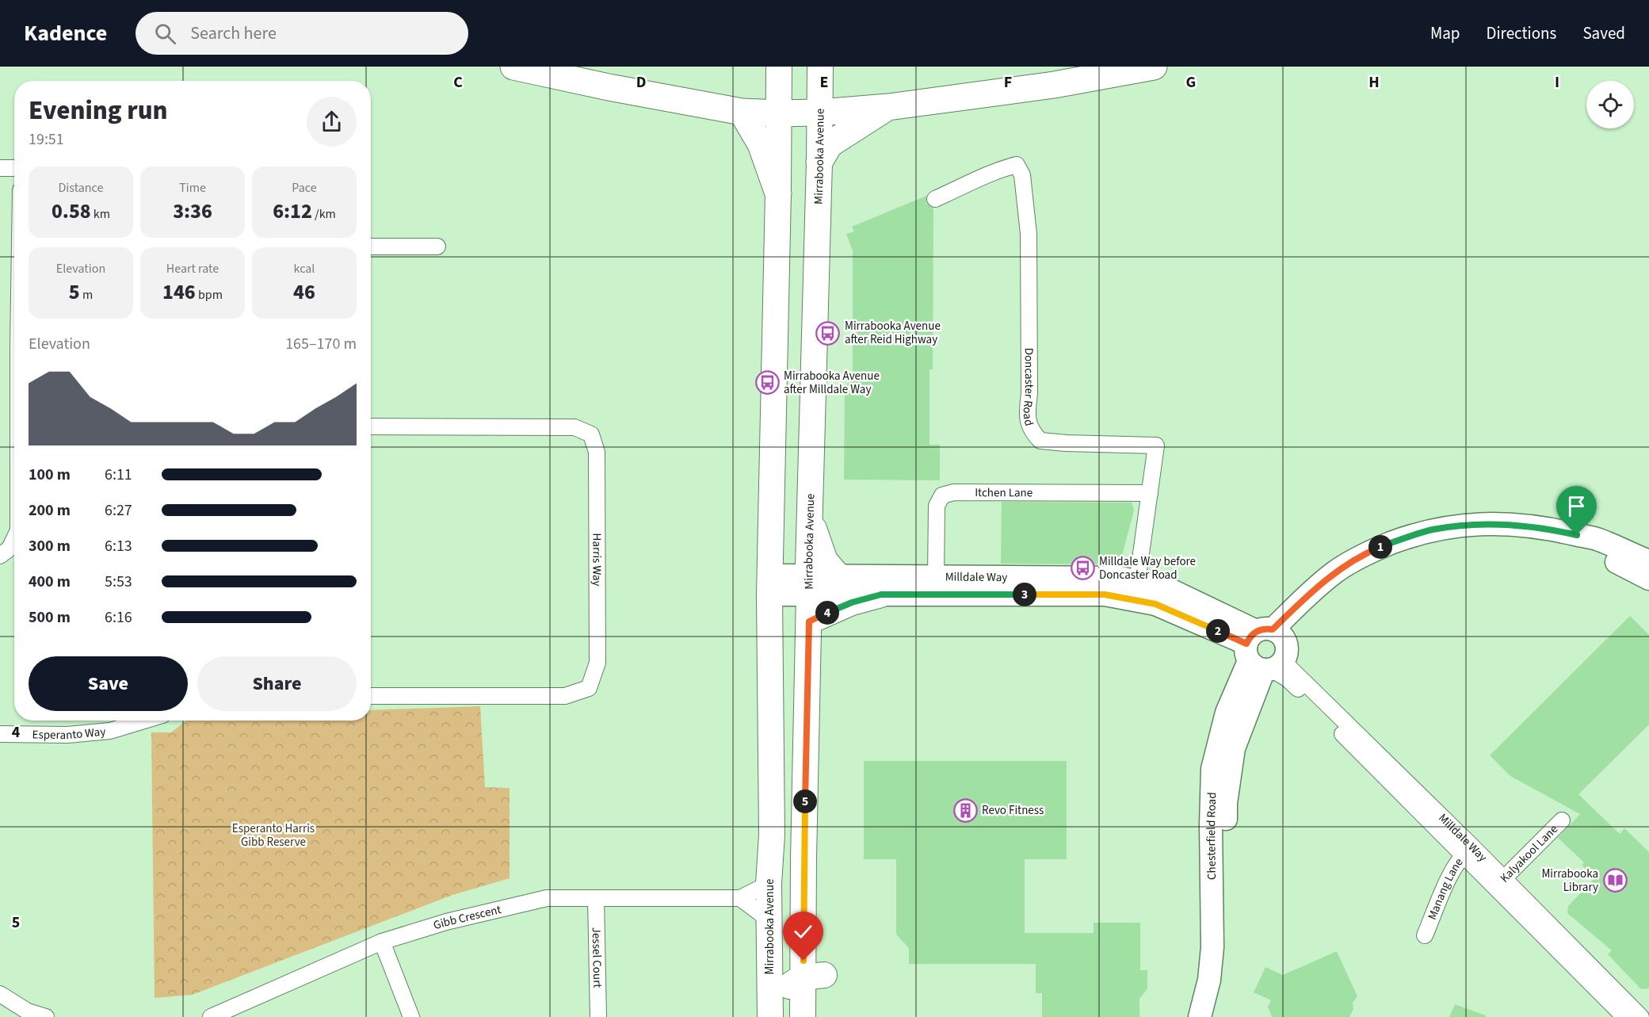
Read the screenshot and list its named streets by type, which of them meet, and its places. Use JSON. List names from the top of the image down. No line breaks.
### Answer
{"streets":{"main road":["Mirrabooka Avenue"],"street":["Doncaster Road","Itchen Lane","Harris Way","Milldale Way","Esperanto Way","Chesterfield Road","Kalyakool Lane","Manang Lane","Gibb Crescent","Jessel Court"]},"crossings":[["Mirrabooka Avenue","Milldale Way"],["Mirrabooka Avenue","Gibb Crescent"],["Doncaster Road","Itchen Lane"],["Doncaster Road","Milldale Way"],["Itchen Lane","Milldale Way"],["Milldale Way","Chesterfield Road"],["Milldale Way","Kalyakool Lane"],["Milldale Way","Manang Lane"],["Gibb Crescent","Jessel Court"]],"parks":["Esperanto Harris Gibb Reserve"],"places":{"bus stop":["Mirrabooka Avenue after Reid Highway","Mirrabooka Avenue after Milldale Way","Milldale Way before Doncaster Road"],"building":["Revo Fitness"],"library":["Mirrabooka Library"]},"page":{"header":"Kadence","search":"Search here","nav":["Map","Directions","Saved"],"heading":["Evening run","19:51"],"stats":[["Distance","0.58 km"],["Time","3:36"],["Pace","6:12 /km"],["Elevation","5 m"],["Heart rate","146 bpm"],["kcal","46"]],"chart":["Elevation","165–170 m"],"list":[{"name":"100 m","note":"6:11"},{"name":"200 m","note":"6:27"},{"name":"300 m","note":"6:13"},{"name":"400 m","note":"5:53"},{"name":"500 m","note":"6:16"}],"pins":["1","3","4","2","5"],"buttons":["Save","Share"]},"grid":{"columns":["C","D","E","F","G","H","I"],"rows":["4","5"]}}
